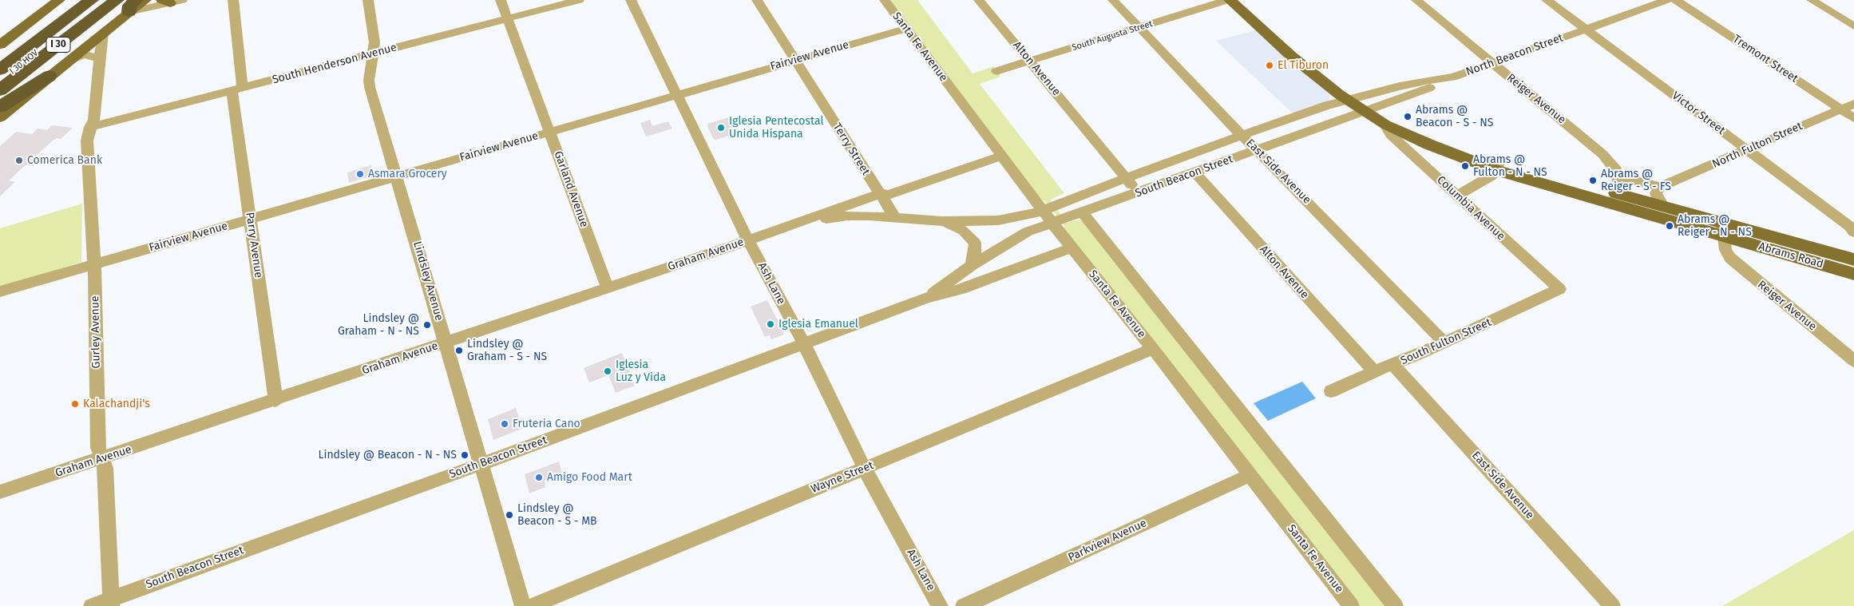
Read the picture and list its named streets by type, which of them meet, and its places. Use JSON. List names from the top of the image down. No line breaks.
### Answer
{"streets":{"highway":["I 30","I 30 HOV"],"main road":["Abrams Road"],"street":["South Augusta Street","Santa Fe Avenue","North Beacon Street","Fairview Avenue","Tremont Street","South Henderson Avenue","Alton Avenue","Reiger Avenue","Victor Street","North Fulton Street","Terry Street","East Side Avenue","South Beacon Street","Garland Avenue","Columbia Avenue","Parry Avenue","Graham Avenue","Lindsley Avenue","Ash Lane","Gurley Avenue","South Fulton Street","Wayne Street","Parkview Avenue"]},"crossings":[["South Augusta Street","Alton Avenue"],["South Augusta Street","East Side Avenue"],["Santa Fe Avenue","Fairview Avenue"],["Santa Fe Avenue","South Beacon Street"],["Santa Fe Avenue","Graham Avenue"],["Santa Fe Avenue","Wayne Street"],["Santa Fe Avenue","Parkview Avenue"],["North Beacon Street","Reiger Avenue"],["North Beacon Street","Victor Street"],["North Beacon Street","South Beacon Street"],["North Beacon Street","Abrams Road"],["Fairview Avenue","Terry Street"],["Fairview Avenue","Garland Avenue"],["Fairview Avenue","Parry Avenue"],["Fairview Avenue","Lindsley Avenue"],["Fairview Avenue","Ash Lane"],["Fairview Avenue","Gurley Avenue"],["Tremont Street","North Fulton Street"],["South Henderson Avenue","Garland Avenue"],["South Henderson Avenue","Parry Avenue"],["South Henderson Avenue","Lindsley Avenue"],["South Henderson Avenue","Gurley Avenue"],["Alton Avenue","South Beacon Street"],["Alton Avenue","South Fulton Street"],["Reiger Avenue","Abrams Road"],["Victor Street","North Fulton Street"],["Terry Street","Graham Avenue"],["East Side Avenue","South Beacon Street"],["East Side Avenue","South Fulton Street"],["South Beacon Street","Graham Avenue"],["South Beacon Street","Abrams Road"],["South Beacon Street","Lindsley Avenue"],["South Beacon Street","Ash Lane"],["South Beacon Street","Gurley Avenue"],["Garland Avenue","Graham Avenue"],["Columbia Avenue","Abrams Road"],["Columbia Avenue","South Fulton Street"],["Parry Avenue","Graham Avenue"],["Graham Avenue","Lindsley Avenue"],["Graham Avenue","Ash Lane"],["Graham Avenue","Gurley Avenue"],["Ash Lane","Wayne Street"]],"places":["El Tiburon","Abrams @ Beacon - S - NS","Iglesia Pentecostal Unida Hispana","Comerica Bank","Abrams @ Fulton - N - NS","Asmara Grocery","Abrams @ Reiger - S - FS","Abrams @ Reiger - N - NS","Iglesia Emanuel","Lindsley @ Graham - N - NS","Lindsley @ Graham - S - NS","Iglesia Luz y Vida","Kalachandji's","Fruteria Cano","Lindsley @ Beacon - N - NS","Amigo Food Mart","Lindsley @ Beacon - S - MB"]}
